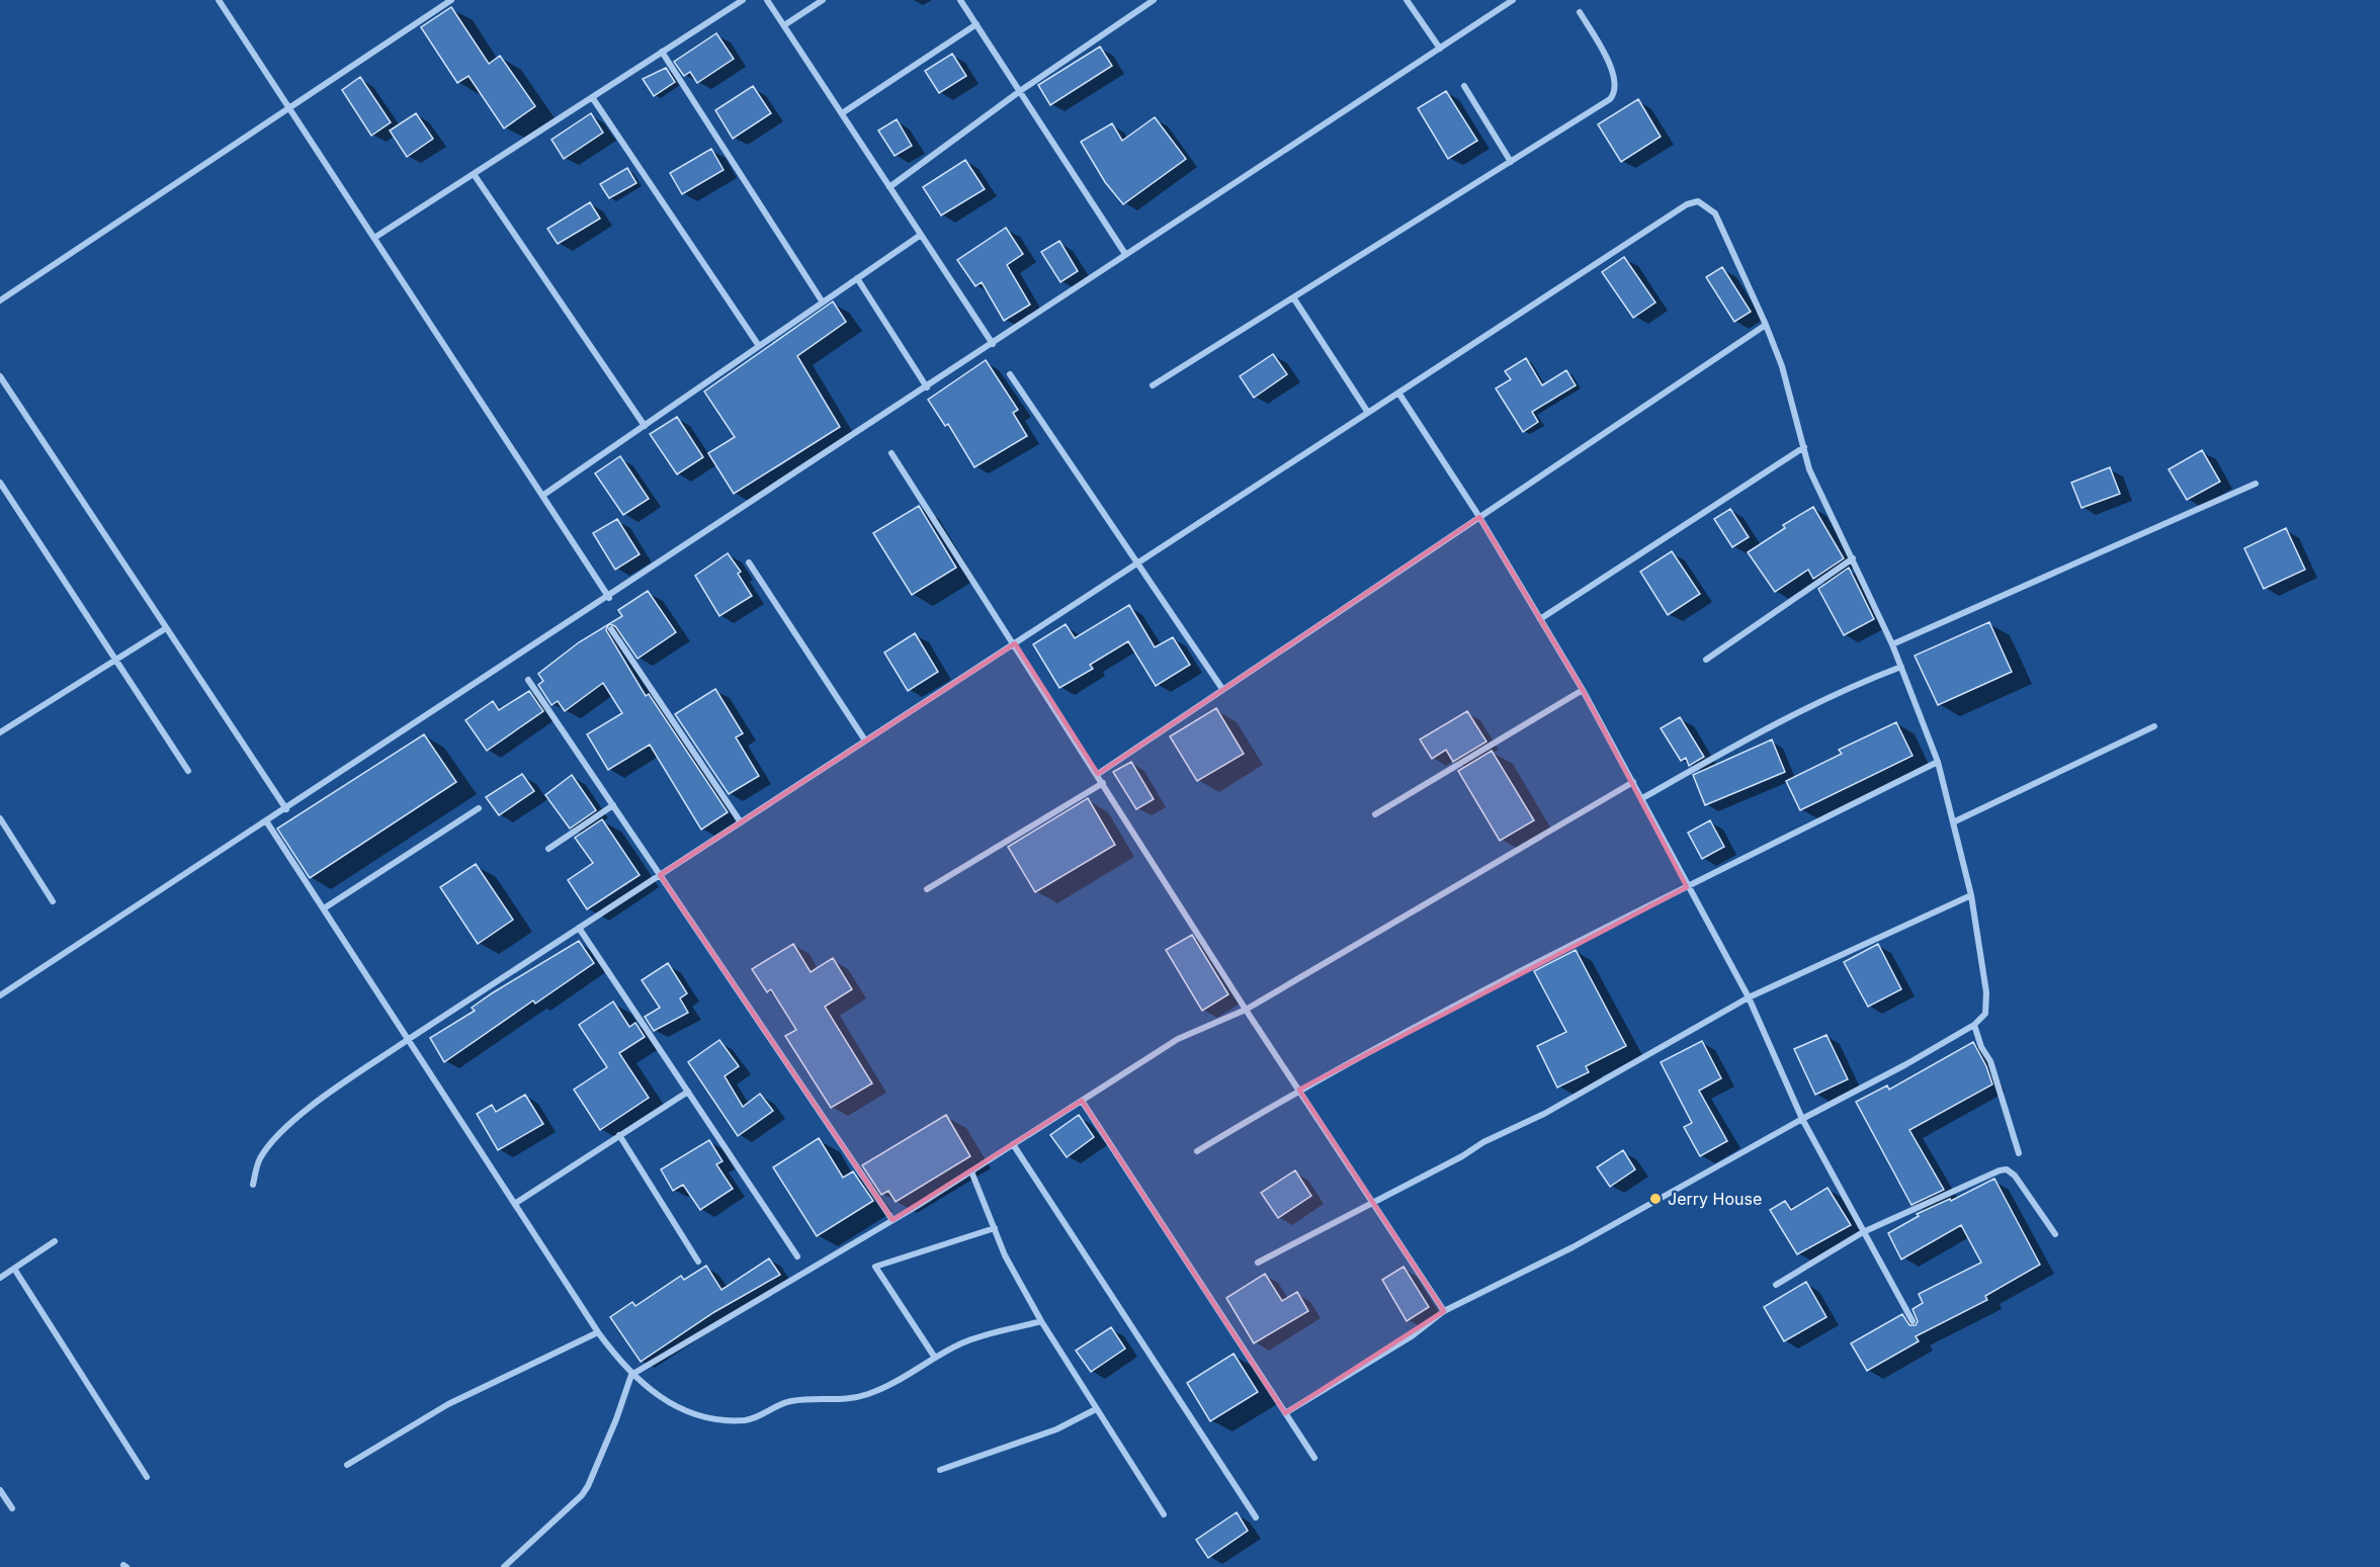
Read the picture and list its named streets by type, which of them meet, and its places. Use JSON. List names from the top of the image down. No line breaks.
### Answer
{"places":["Jerry House"]}
